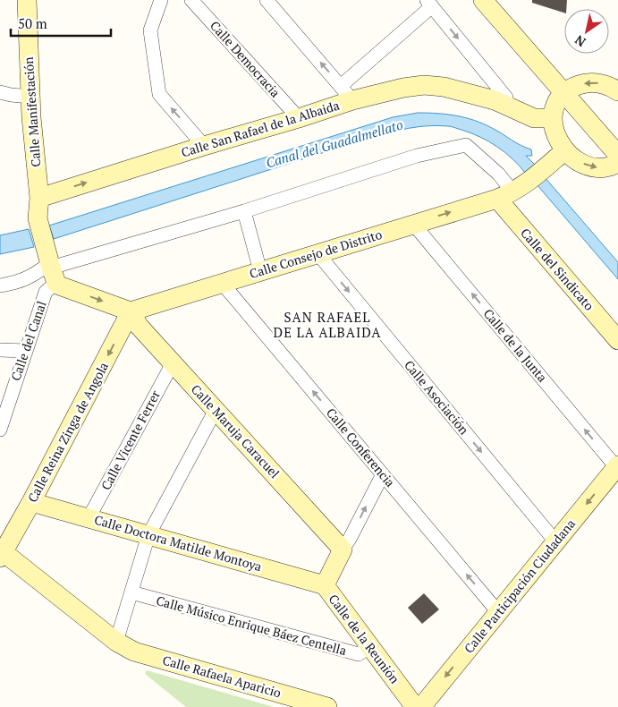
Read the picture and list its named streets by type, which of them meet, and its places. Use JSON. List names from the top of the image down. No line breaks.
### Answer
{"streets":{"street":["Calle Democracia","Calle Manifestación","Calle San Rafael de la Albaida","Calle Consejo de Distrito","Calle del Sindicato","Calle del Canal","Calle de la Junta","Calle Asociación","Calle Maruja Caracuel","Calle Reina Zinga de Angola","Calle Vicente Ferrer","Calle Conferencia","Calle Doctora Matilde Montoya","Calle Participación Ciudadana","Calle Músico Enrique Báez Centella","Calle de la Reunión","Calle Rafaela Aparicio"]},"crossings":[["Calle Democracia","Calle San Rafael de la Albaida"],["Calle Manifestación","Calle San Rafael de la Albaida"],["Calle Consejo de Distrito","Calle del Sindicato"],["Calle Consejo de Distrito","Calle de la Junta"],["Calle Consejo de Distrito","Calle Asociación"],["Calle Consejo de Distrito","Calle Maruja Caracuel"],["Calle Consejo de Distrito","Calle Reina Zinga de Angola"],["Calle Consejo de Distrito","Calle Conferencia"],["Calle de la Junta","Calle Participación Ciudadana"],["Calle Asociación","Calle Participación Ciudadana"],["Calle Maruja Caracuel","Calle Reina Zinga de Angola"],["Calle Maruja Caracuel","Calle Vicente Ferrer"],["Calle Maruja Caracuel","Calle de la Reunión"],["Calle Reina Zinga de Angola","Calle Doctora Matilde Montoya"],["Calle Reina Zinga de Angola","Calle Rafaela Aparicio"],["Calle Vicente Ferrer","Calle Doctora Matilde Montoya"],["Calle Conferencia","Calle Participación Ciudadana"],["Calle Conferencia","Calle de la Reunión"],["Calle Doctora Matilde Montoya","Calle de la Reunión"],["Calle Músico Enrique Báez Centella","Calle de la Reunión"]],"one_way":["Calle de la Junta","Calle Asociación","Calle Conferencia","Calle Participación Ciudadana"],"districts":["SAN RAFAEL DE LA ALBAIDA"],"water":["Canal del Guadalmellato"],"scale_bar":"50 m","north":"bottom left"}
